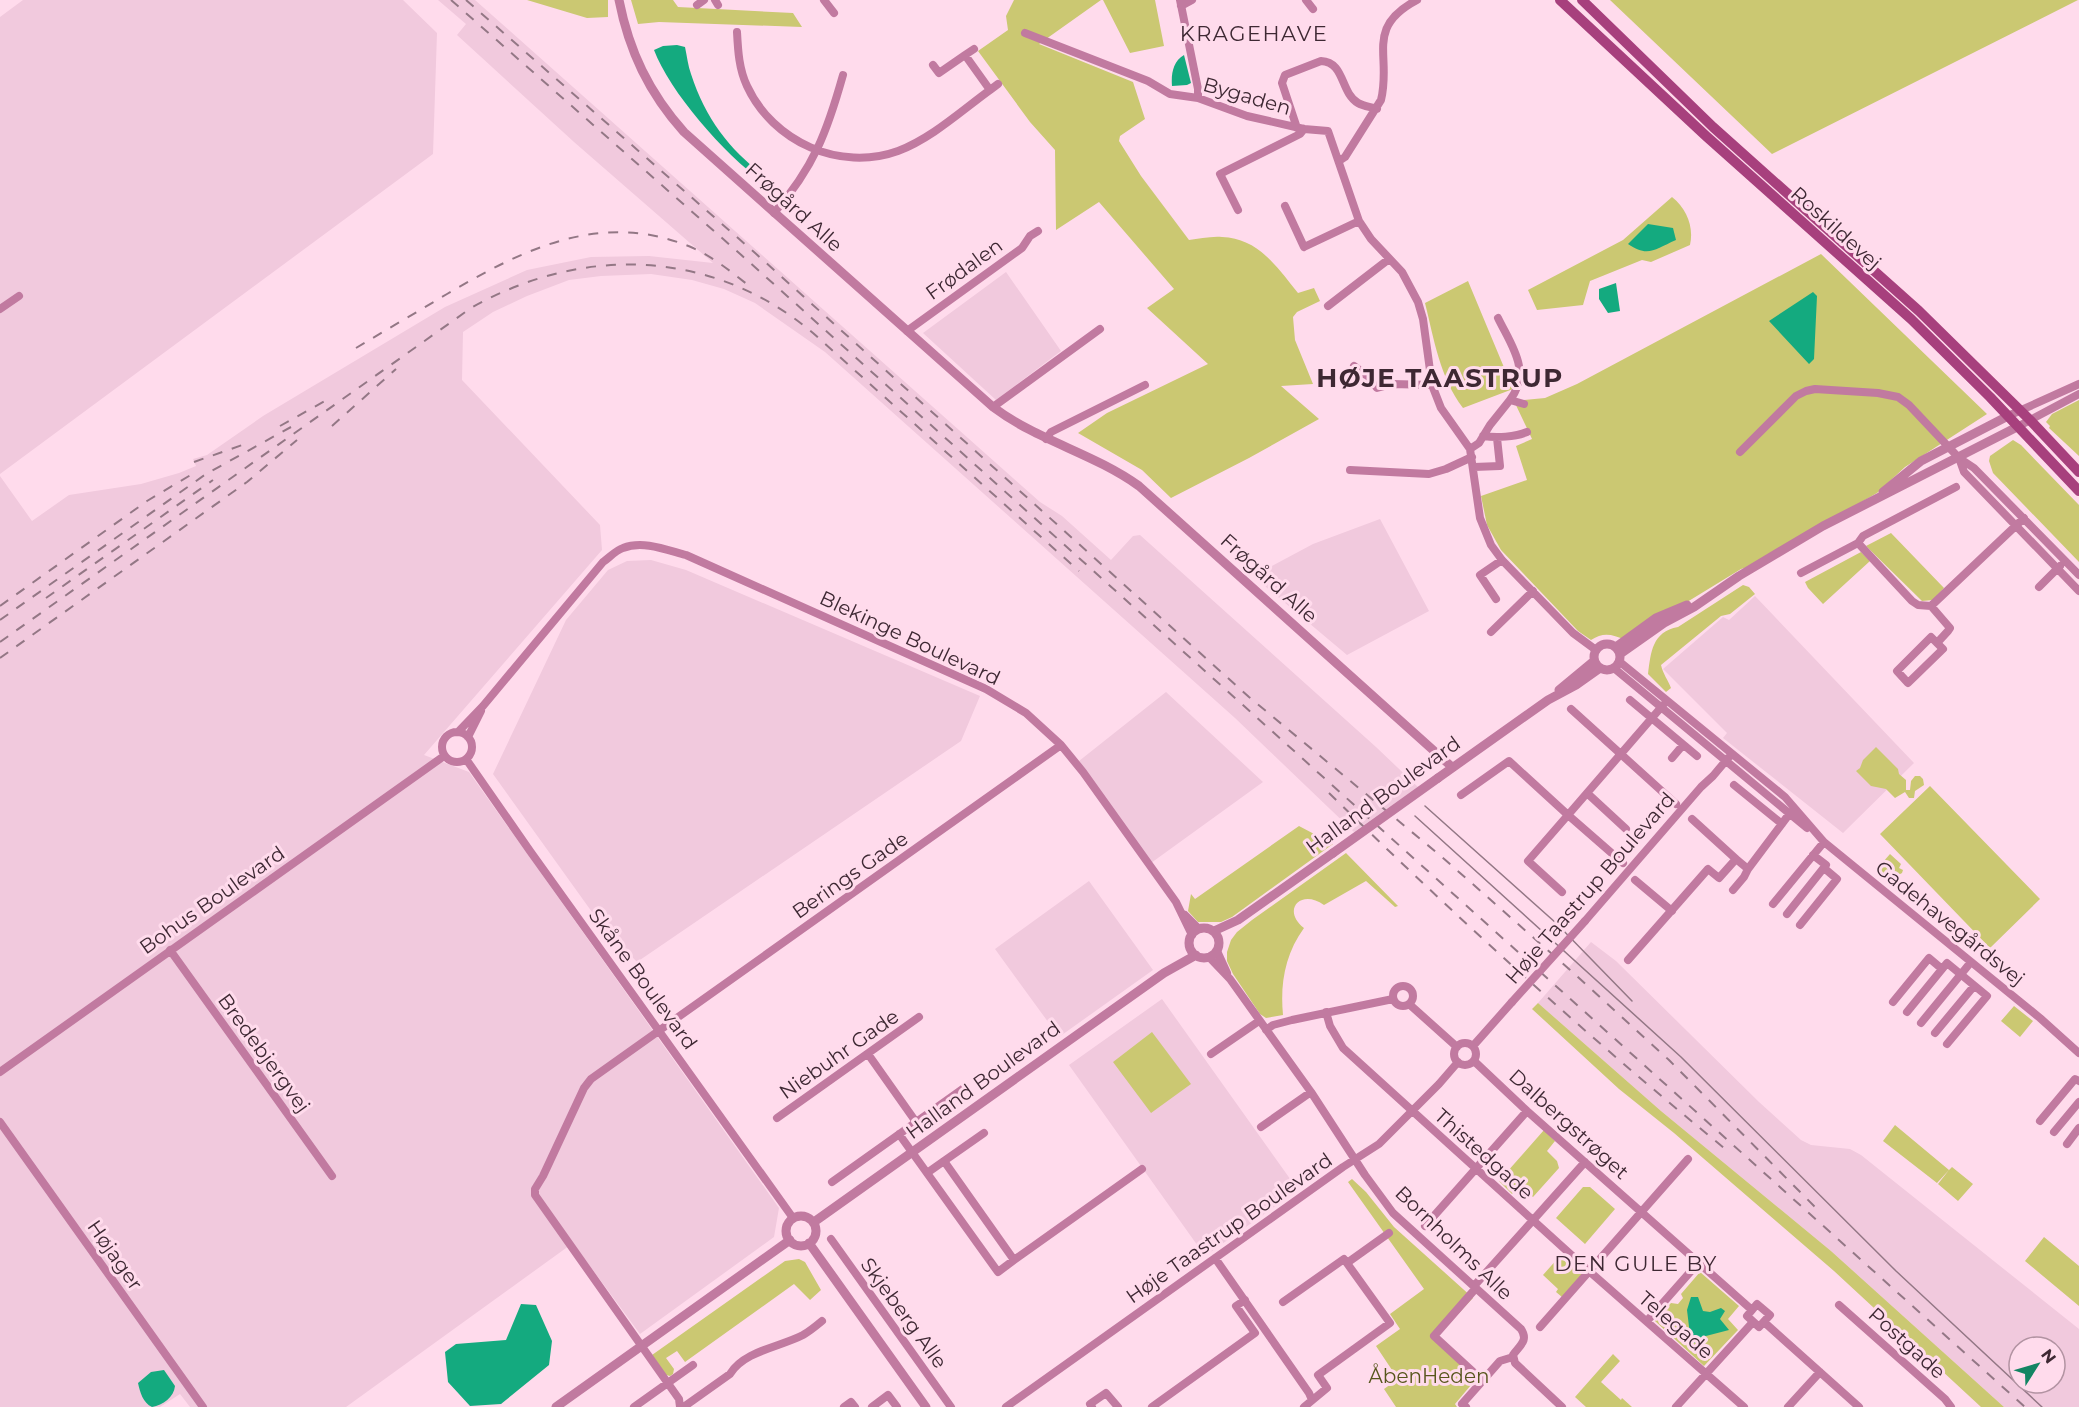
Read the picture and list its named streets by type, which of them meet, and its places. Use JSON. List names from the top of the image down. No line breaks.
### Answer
{"streets":{"main road":["Roskildevej"],"street":["Bygaden","Frøgård Alle","Frødalen","Blekinge Boulevard","Halland Boulevard","Berings Gade","Høje Taastrup Boulevard","Bohus Boulevard","Gadehavegårdsvej","Skåne Boulevard","Bredebjergvej","Niebuhr Gade","Dalbergstrøget","Thistedgade","Bornholms Alle","Højager","Skjeberg Alle","Telegade","Postgade"]},"crossings":[["Frøgård Alle","Frødalen"],["Frøgård Alle","Halland Boulevard"],["Blekinge Boulevard","Halland Boulevard"],["Blekinge Boulevard","Berings Gade"],["Blekinge Boulevard","Bornholms Alle"],["Halland Boulevard","Skåne Boulevard"],["Halland Boulevard","Bornholms Alle"],["Berings Gade","Skåne Boulevard"],["Høje Taastrup Boulevard","Gadehavegårdsvej"],["Høje Taastrup Boulevard","Dalbergstrøget"],["Høje Taastrup Boulevard","Thistedgade"],["Høje Taastrup Boulevard","Bornholms Alle"],["Bohus Boulevard","Skåne Boulevard"],["Bohus Boulevard","Bredebjergvej"],["Thistedgade","Telegade"]],"districts":["KRAGEHAVE","HØJE TAASTRUP","DEN GULE BY"],"parks":["ÅbenHeden"],"north":"top right"}
